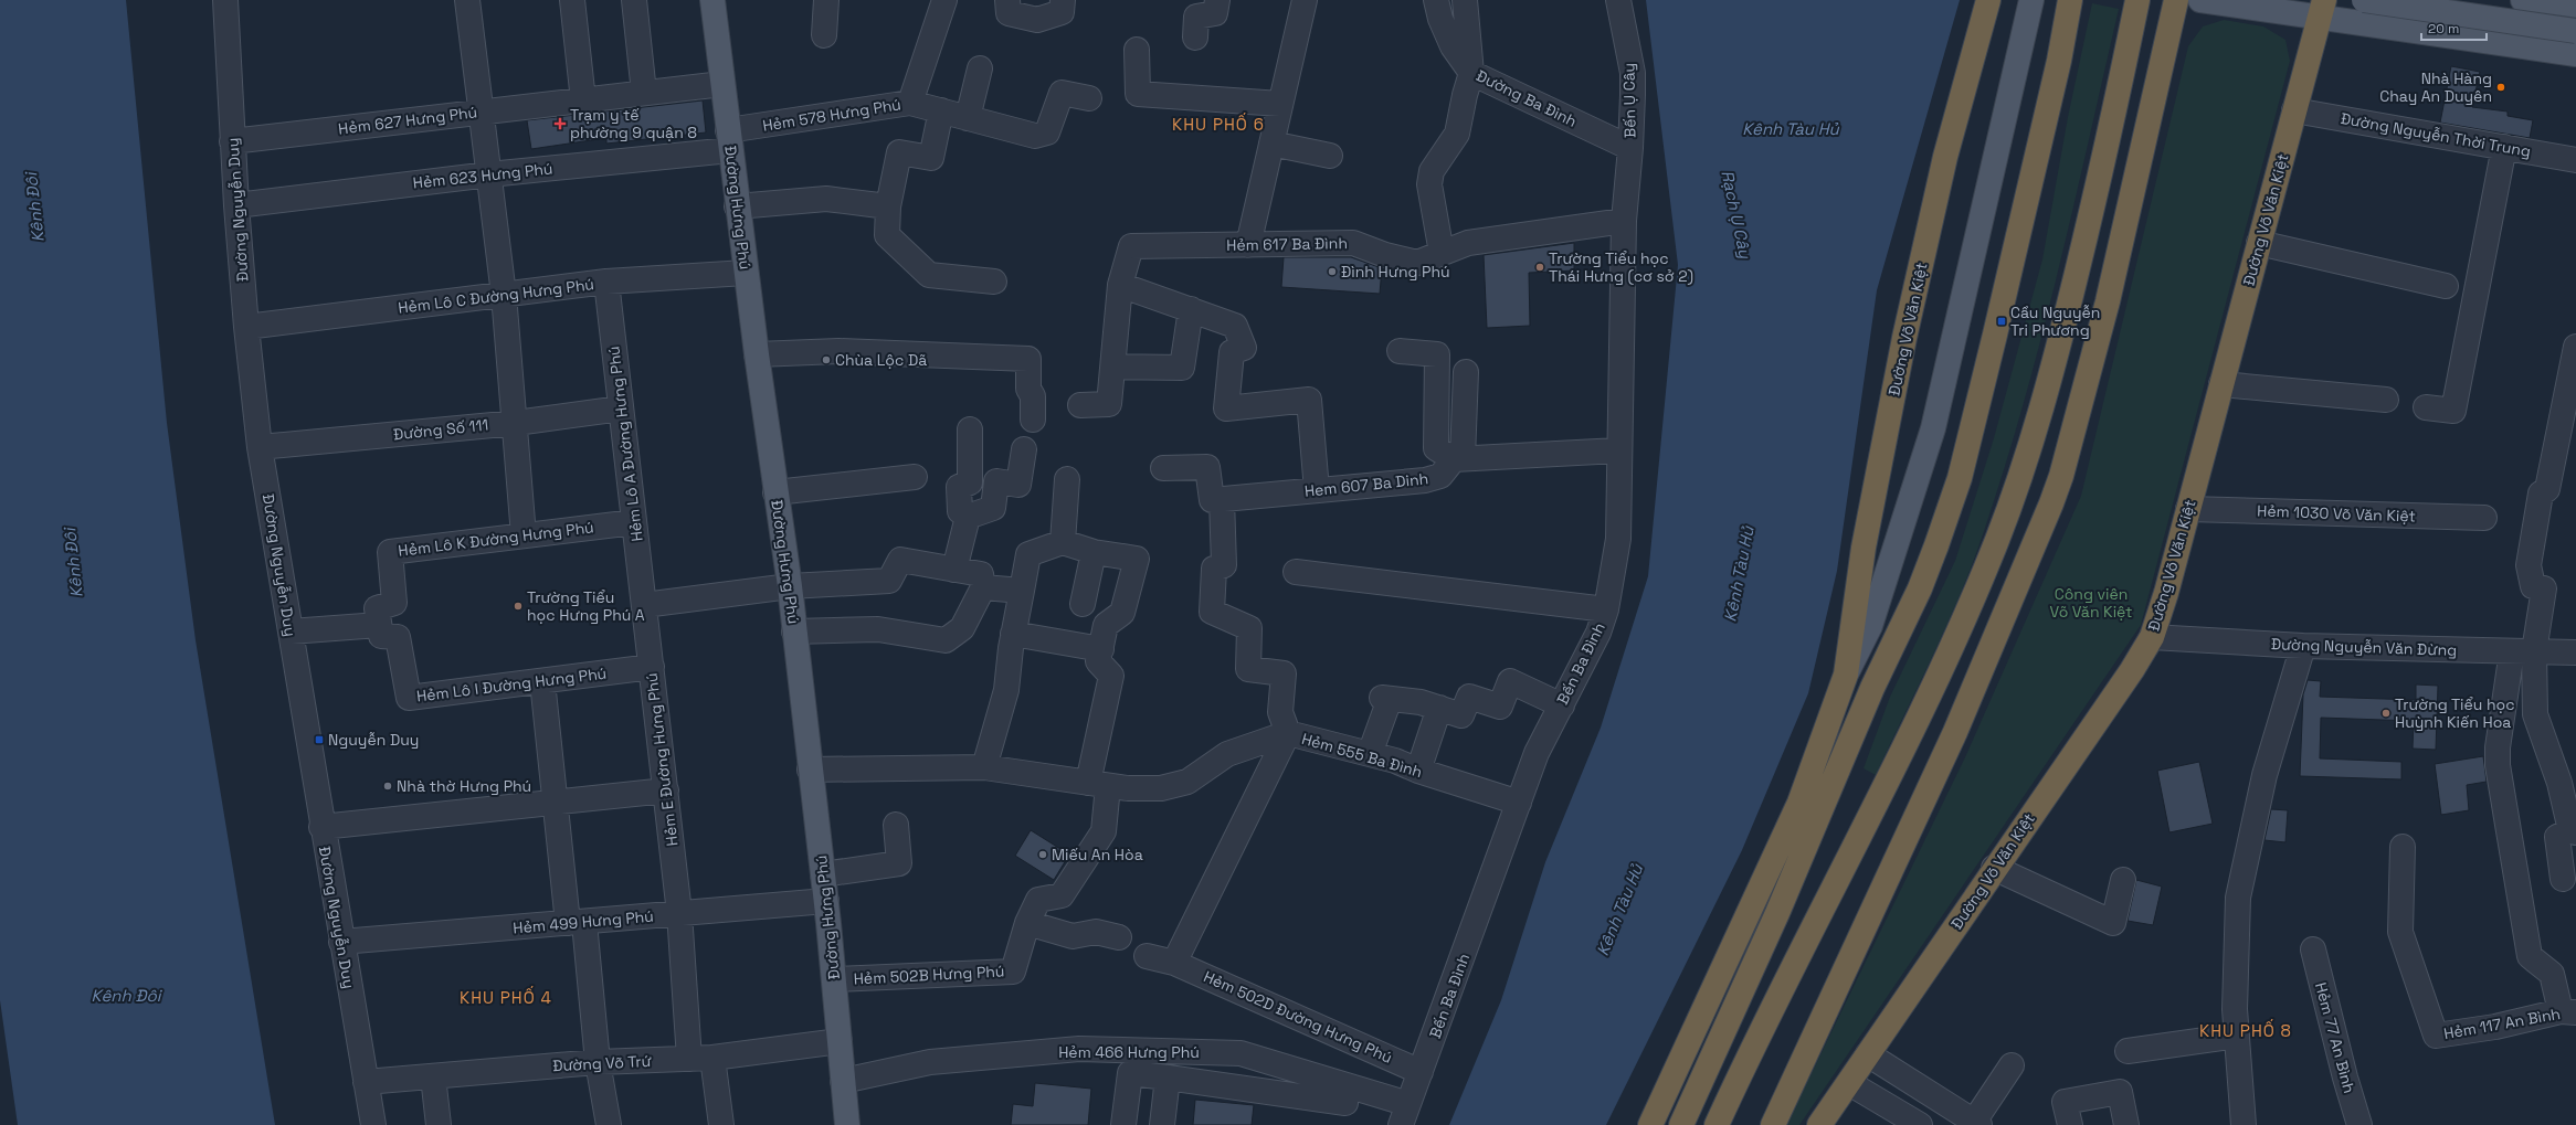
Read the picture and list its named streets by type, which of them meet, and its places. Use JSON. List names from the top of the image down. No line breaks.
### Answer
{"streets":{"highway":["Đường Võ Văn Kiệt"],"main road":["Đường Hưng Phú"],"street":["Đường Ba Đình","Bến Ụ Cây","Hẻm 578 Hưng Phú","Hẻm 627 Hưng Phú","Đường Nguyễn Thời Trung","Hẻm 623 Hưng Phú","Đường Nguyễn Duy","Hẻm 617 Ba Đình","Hẻm Lô C Đường Hưng Phú","Đường Số 111","Hẻm Lô A Đường Hưng Phú","Hem 607 Ba Dinh","Hẻm 1030 Võ Văn Kiệt","Hẻm Lô K Đường Hưng Phú","Đường Nguyễn Văn Đừng","Bến Ba Đình","Hẻm Lô I Đường Hưng Phú","Hẻm 555 Ba Đình","Hẻm E Đường Hưng Phú","Hẻm 499 Hưng Phú","Hẻm 502B Hưng Phú","Hẻm 502D Đường Hưng Phú","Hẻm 117 An Bình","Hẻm 77 An Bình","Hẻm 466 Hưng Phú","Đường Võ Trứ"]},"crossings":[["Đường Ba Đình","Bến Ụ Cây"],["Đường Ba Đình","Bến Ba Đình"],["Bến Ụ Cây","Bến Ba Đình"],["Hẻm 578 Hưng Phú","Hẻm 623 Hưng Phú"],["Hẻm 578 Hưng Phú","Đường Hưng Phú"],["Hẻm 627 Hưng Phú","Đường Hưng Phú"],["Hẻm 627 Hưng Phú","Đường Nguyễn Duy"],["Đường Nguyễn Thời Trung","Đường Võ Văn Kiệt"],["Hẻm 623 Hưng Phú","Đường Hưng Phú"],["Hẻm 623 Hưng Phú","Đường Nguyễn Duy"],["Đường Hưng Phú","Hẻm Lô C Đường Hưng Phú"],["Đường Hưng Phú","Hẻm 499 Hưng Phú"],["Đường Hưng Phú","Hẻm 502B Hưng Phú"],["Đường Hưng Phú","Hẻm 466 Hưng Phú"],["Đường Hưng Phú","Đường Võ Trứ"],["Đường Nguyễn Duy","Hẻm Lô C Đường Hưng Phú"],["Đường Nguyễn Duy","Đường Số 111"],["Đường Nguyễn Duy","Hẻm 499 Hưng Phú"],["Đường Nguyễn Duy","Đường Võ Trứ"],["Đường Võ Văn Kiệt","Hẻm 1030 Võ Văn Kiệt"],["Đường Võ Văn Kiệt","Đường Nguyễn Văn Đừng"],["Hẻm 617 Ba Đình","Bến Ba Đình"],["Hẻm Lô C Đường Hưng Phú","Hẻm Lô A Đường Hưng Phú"],["Đường Số 111","Hẻm Lô A Đường Hưng Phú"],["Hẻm Lô A Đường Hưng Phú","Hẻm Lô K Đường Hưng Phú"],["Hẻm Lô A Đường Hưng Phú","Hẻm E Đường Hưng Phú"],["Hem 607 Ba Dinh","Hẻm 555 Ba Đình"],["Hẻm Lô K Đường Hưng Phú","Hẻm Lô I Đường Hưng Phú"],["Bến Ba Đình","Hẻm 555 Ba Đình"],["Bến Ba Đình","Hẻm 502D Đường Hưng Phú"],["Bến Ba Đình","Hẻm 466 Hưng Phú"],["Hẻm Lô I Đường Hưng Phú","Hẻm E Đường Hưng Phú"],["Hẻm E Đường Hưng Phú","Hẻm 499 Hưng Phú"],["Hẻm E Đường Hưng Phú","Đường Võ Trứ"]],"districts":["KHU PHỐ 6","KHU PHỐ 4","KHU PHỐ 8"],"water":["Kênh Tàu Hủ","Kênh Đôi","Rạch Ụ Cây"],"parks":["Công viên Võ Văn Kiệt"],"places":{"other":["Nhà Hàng Chay An Duyên","Trường Tiểu học Thái Hưng (cơ sở 2)","Đình Hưng Phú","Chùa Lộc Dã","Trường Tiểu học Hưng Phú A","Trường Tiểu học Huỳnh Kiến Hoa","Nhà thờ Hưng Phú","Miếu An Hòa"],"health":["Trạm y tế phường 9 quận 8"],"transit":["Cầu Nguyễn Tri Phương","Nguyễn Duy"]},"scale_bar":"20 m"}
